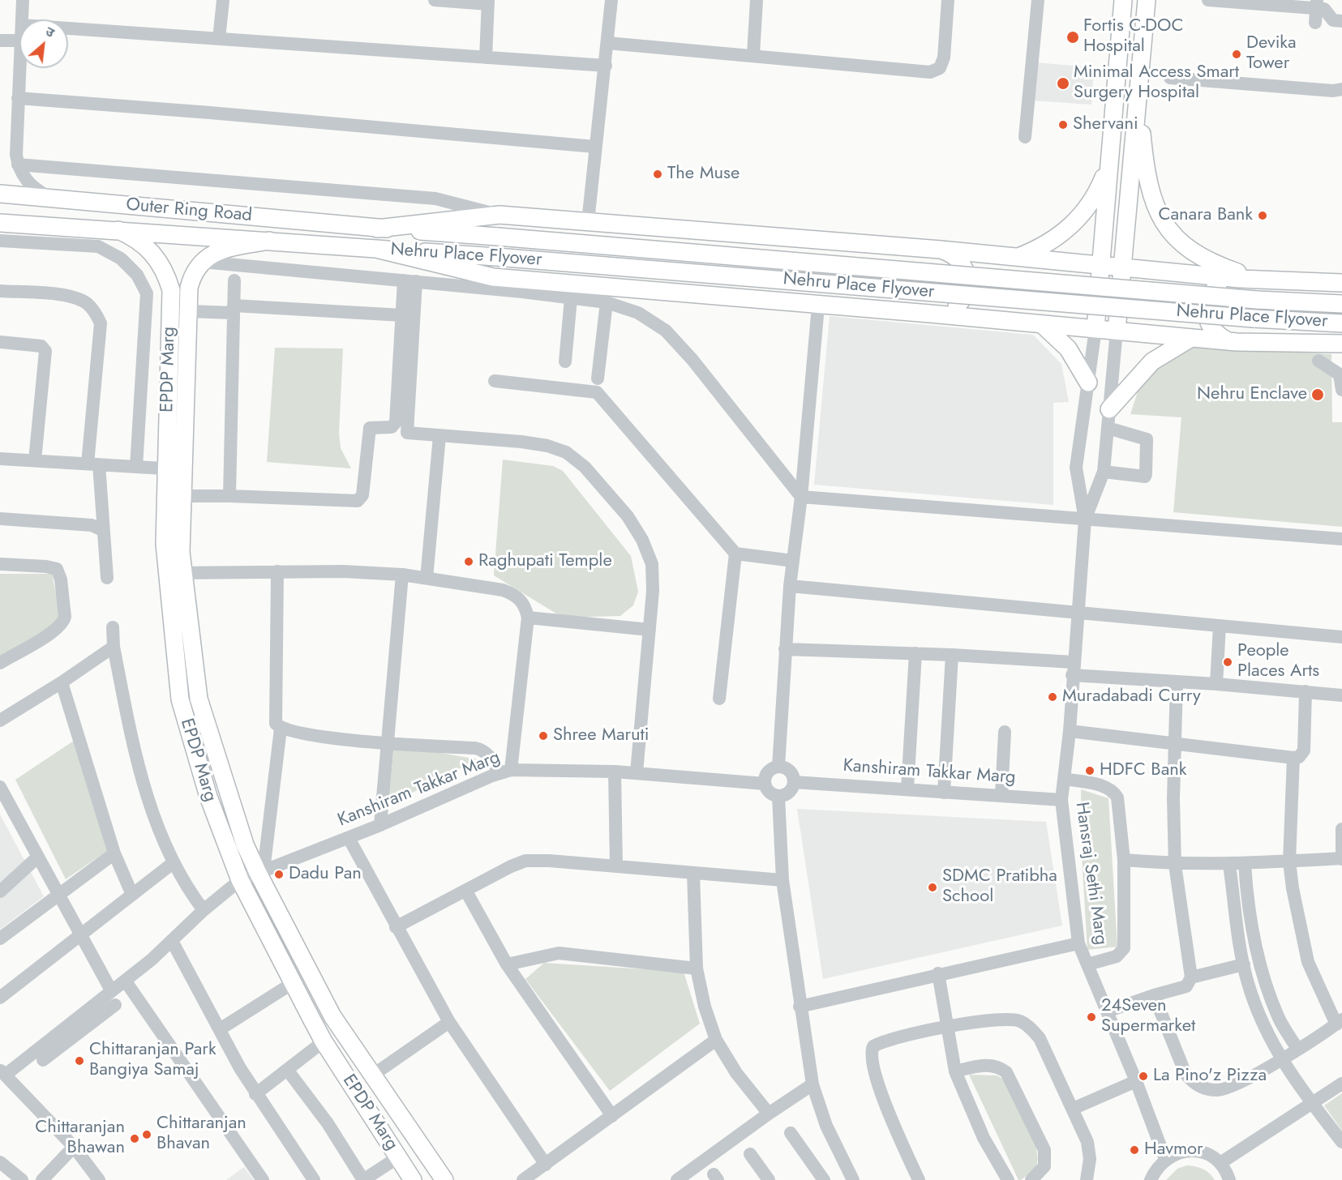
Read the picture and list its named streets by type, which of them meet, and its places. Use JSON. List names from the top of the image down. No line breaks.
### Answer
{"streets":{"main road":["Outer Ring Road","Nehru Place Flyover","EPDP Marg"],"street":["Kanshiram Takkar Marg","Hansraj Sethi Marg"]},"crossings":[["Outer Ring Road","Nehru Place Flyover"],["Outer Ring Road","EPDP Marg"],["EPDP Marg","Kanshiram Takkar Marg"],["Kanshiram Takkar Marg","Hansraj Sethi Marg"]],"places":["Fortis C-DOC Hospital","Devika Tower","Minimal Access Smart Surgery Hospital","Shervani","The Muse","Canara Bank","Nehru Enclave","Raghupati Temple","People Places Arts","Muradabadi Curry","Shree Maruti","HDFC Bank","Dadu Pan","SDMC Pratibha School","24Seven Supermarket","Chittaranjan Park Bangiya Samaj","La Pino'z Pizza","Chittaranjan Bhavan","Chittaranjan Bhawan","Havmor"],"north":"top right"}
